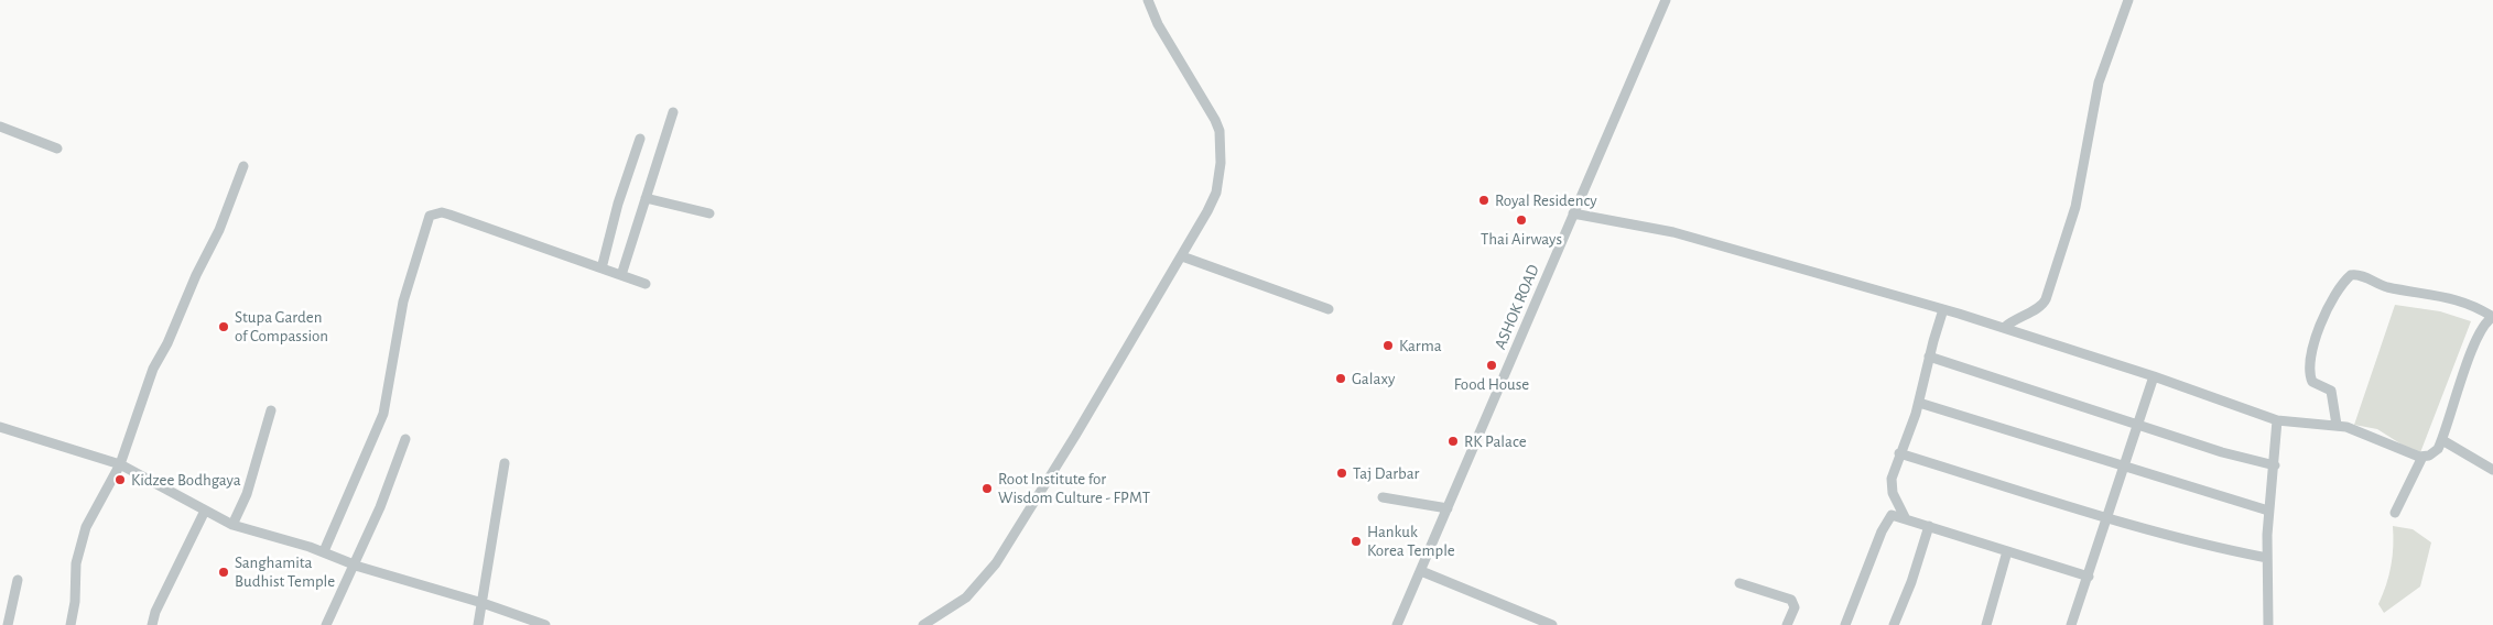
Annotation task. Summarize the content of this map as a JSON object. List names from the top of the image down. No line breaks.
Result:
{"streets":{"street":["ASHOK ROAD"]},"places":["Royal Residency","Thai Airways","Stupa Garden of Compassion","Karma","Food House","Galaxy","RK Palace","Taj Darbar","Kidzee Bodhgaya","Root Institute for Wisdom Culture - FPMT","Hankuk Korea Temple","Sanghamita Budhist Temple"]}
